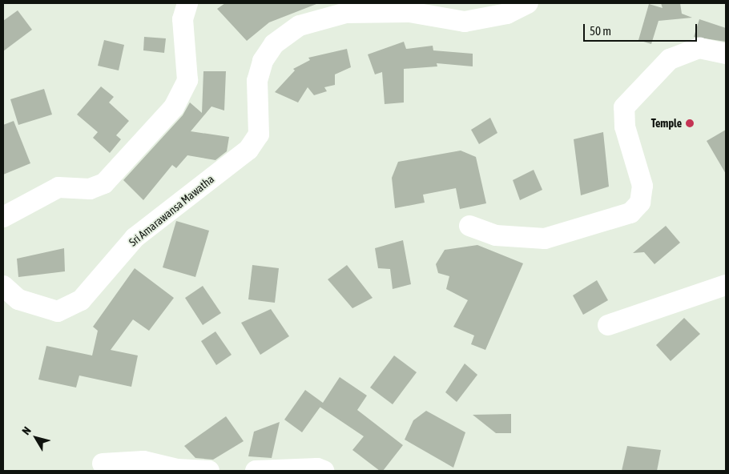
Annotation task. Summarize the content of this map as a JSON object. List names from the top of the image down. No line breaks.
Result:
{"streets":{"street":["Sri Amarawansa Mawatha"]},"places":["Temple"],"scale_bar":"50 m","north":"top left"}
